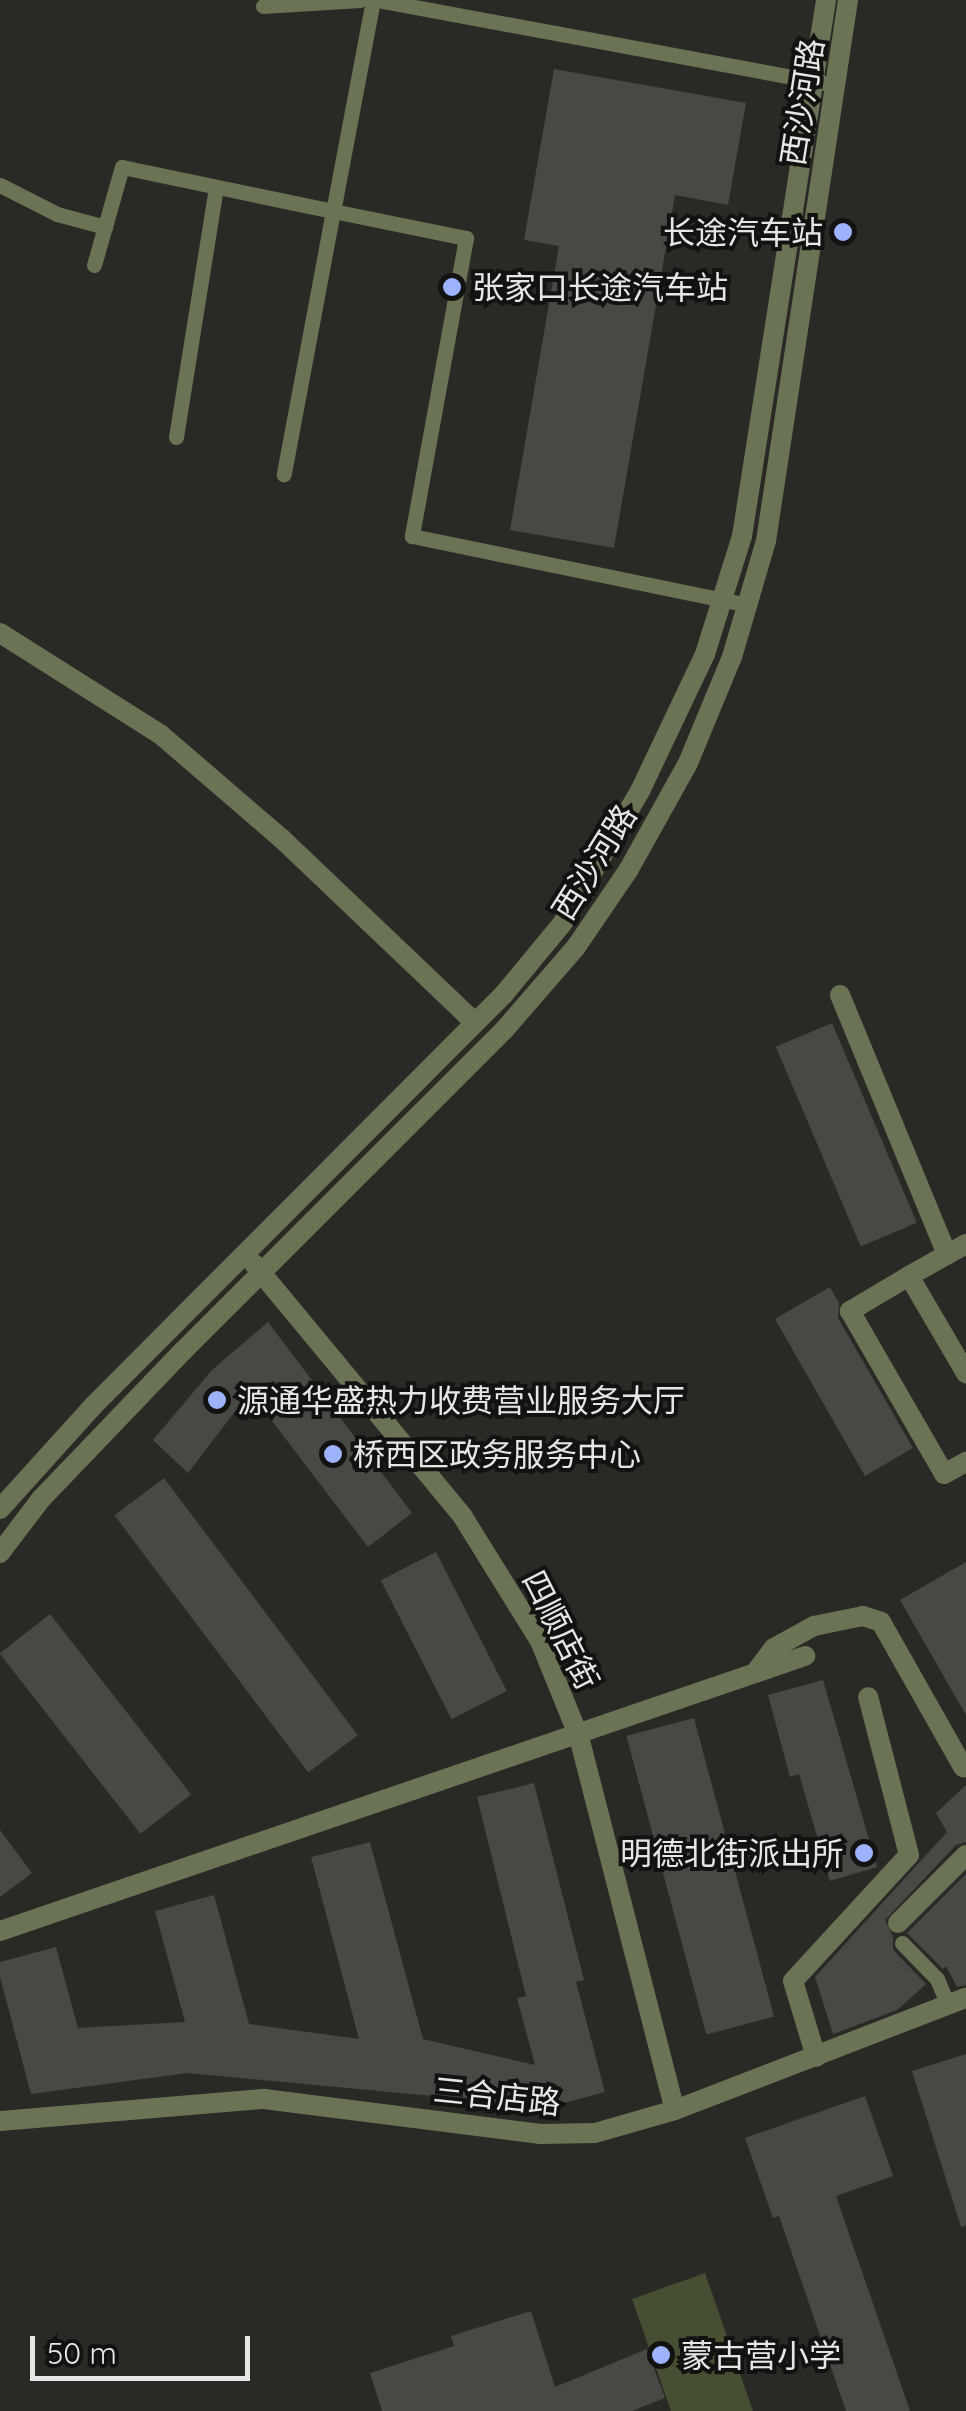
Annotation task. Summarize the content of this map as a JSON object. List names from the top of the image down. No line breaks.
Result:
{"streets":{"street":["西沙河路","四顺店街","三合店路"]},"crossings":[["西沙河路","四顺店街"],["四顺店街","三合店路"]],"places":["长途汽车站","张家口长途汽车站","源通华盛热力收费营业服务大厅","桥西区政务服务中心","明德北街派出所","蒙古营小学"],"scale_bar":"50 m"}
